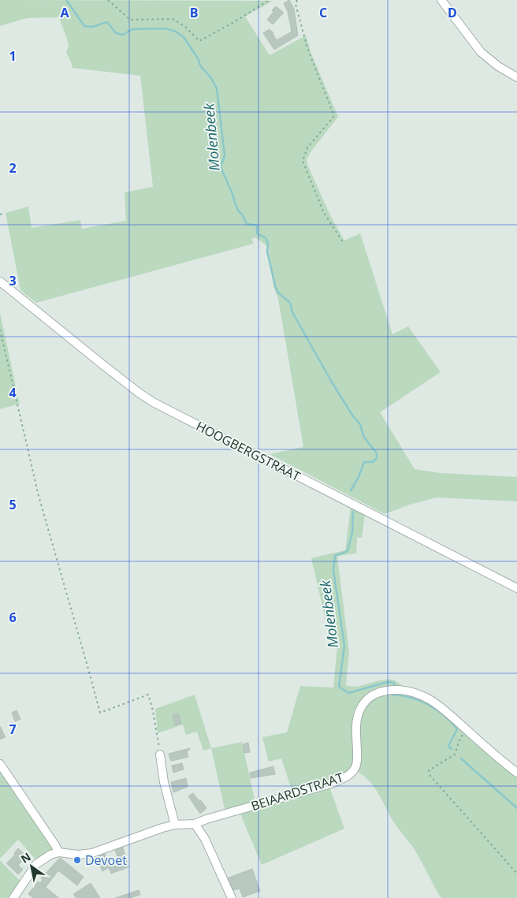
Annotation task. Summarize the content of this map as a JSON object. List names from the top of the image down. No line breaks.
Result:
{"streets":{"street":["HOOGBERGSTRAAT","BEIAARDSTRAAT"]},"water":["Molenbeek"],"places":["Devoet"],"north":"top left","grid":{"columns":["A","B","C","D"],"rows":["1","2","3","4","5","6","7"]}}
